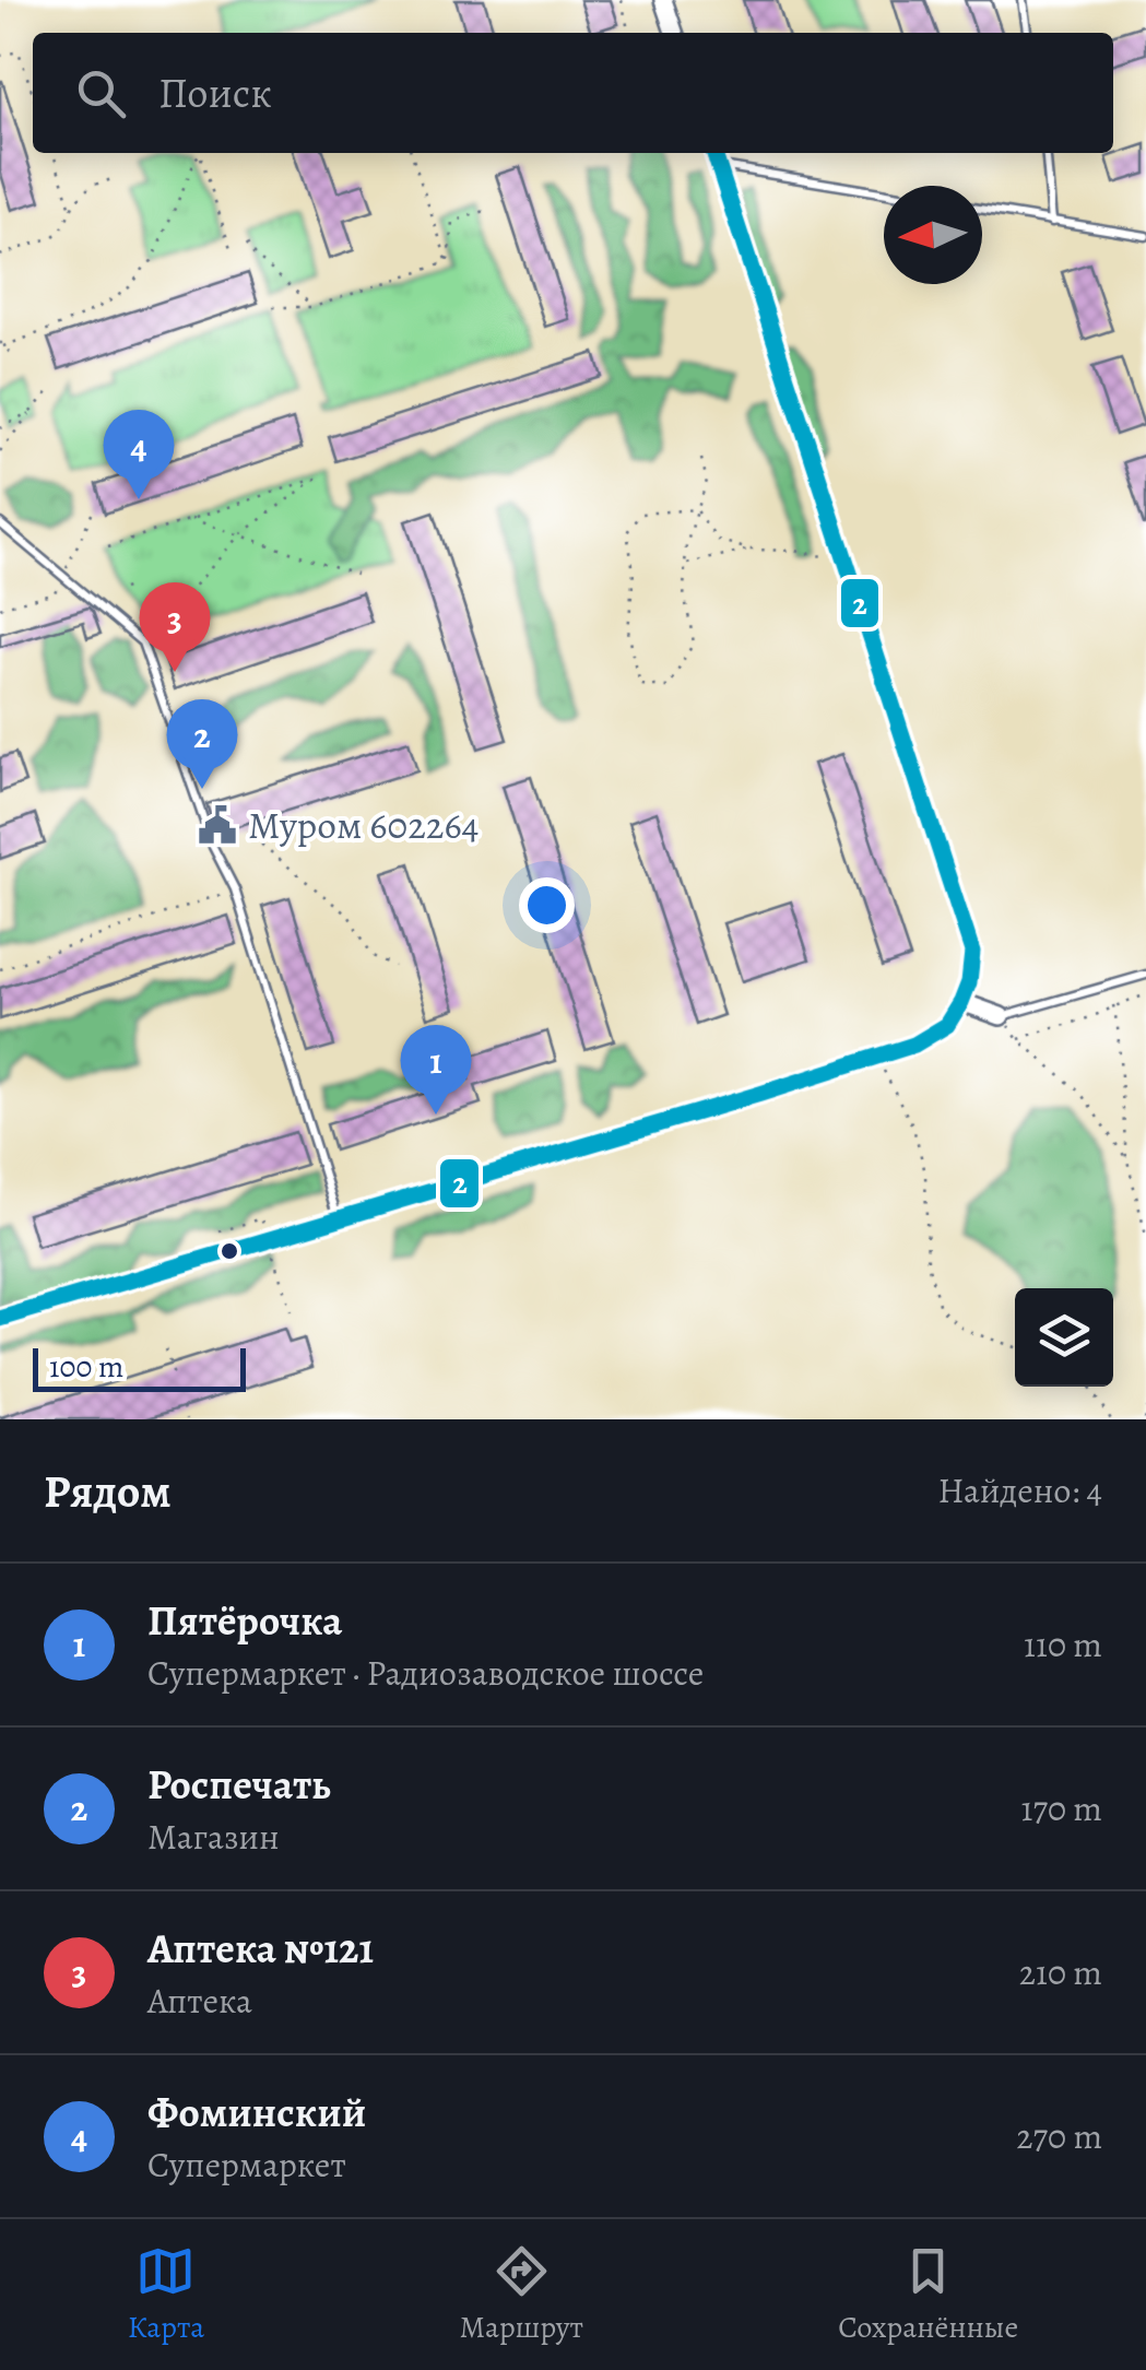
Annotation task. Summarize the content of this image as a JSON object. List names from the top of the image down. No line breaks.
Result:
{"places":{"public building":["Муром 602264"]},"lines":["transit line 2"],"scale_bar":"100 m","north":"left","page":{"search":"Поиск","pins":["4","3","2","1"],"scale":"100 m","heading":["Рядом","Найдено: 4"],"list":[{"mark":"1","name":"Пятёрочка","note":"Супермаркет · Радиозаводское шоссе","value":"110 m"},{"mark":"2","name":"Роспечать","note":"Магазин","value":"170 m"},{"mark":"3","name":"Аптека №121","note":"Аптека","value":"210 m"},{"mark":"4","name":"Фоминский","note":"Супермаркет","value":"270 m"}],"nav":["Карта","Маршрут","Сохранённые"]}}
